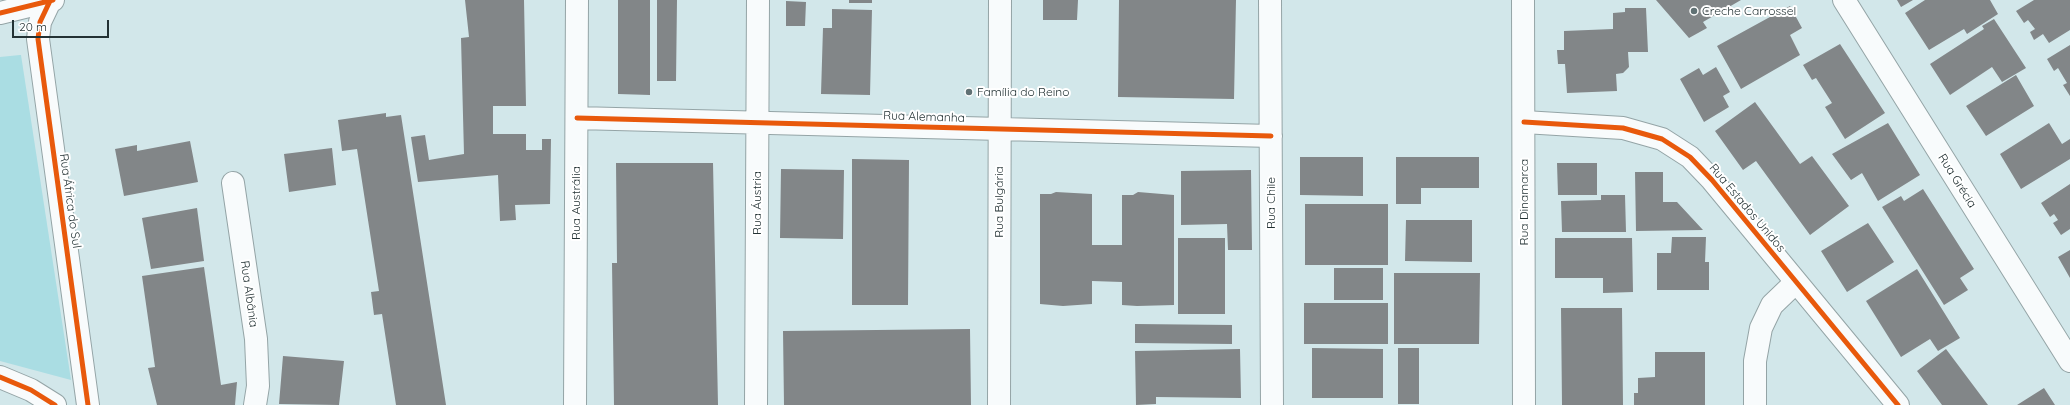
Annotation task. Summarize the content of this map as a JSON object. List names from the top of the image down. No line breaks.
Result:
{"streets":{"street":["Rua Alemanha","Rua Grécia","Rua África do Sul","Rua Bulgária","Rua Dinamarca","Rua Austrália","Rua Áustria","Rua Chile","Rua Estados Unidos","Rua Albânia"]},"crossings":[["Rua Alemanha","Rua Bulgária"],["Rua Alemanha","Rua Austrália"],["Rua Alemanha","Rua Áustria"],["Rua Alemanha","Rua Chile"],["Rua Dinamarca","Rua Estados Unidos"]],"places":["Creche Carrossel","Família do Reino"],"scale_bar":"20 m"}
